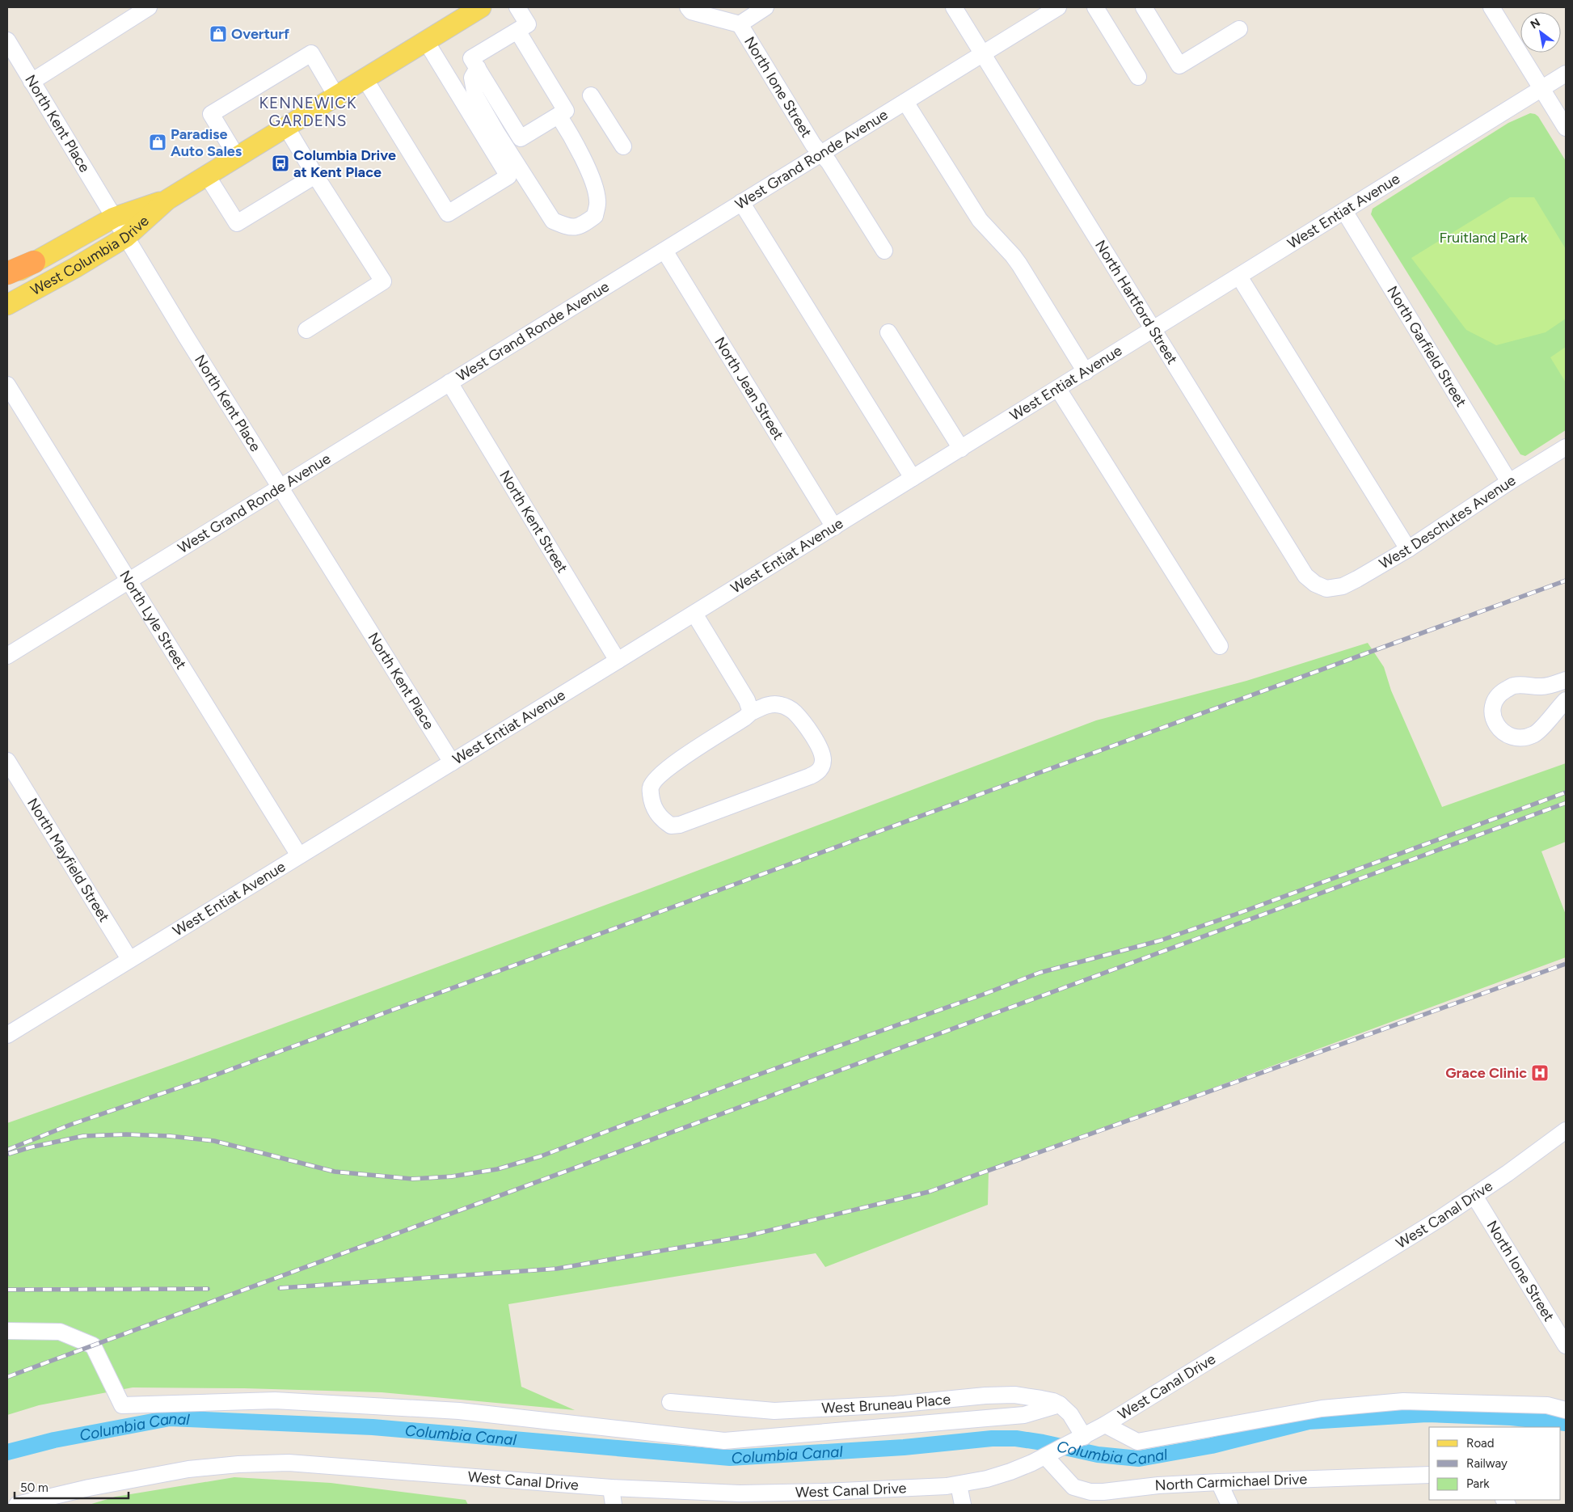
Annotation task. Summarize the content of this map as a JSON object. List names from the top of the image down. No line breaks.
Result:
{"streets":{"main road":["West Columbia Drive"],"street":["North Ione Street","North Kent Place","West Grand Ronde Avenue","West Entiat Avenue","North Hartford Street","North Garfield Street","North Jean Street","North Kent Street","West Deschutes Avenue","North Lyle Street","North Mayfield Street","West Canal Drive","West Bruneau Place","North Carmichael Drive"]},"crossings":[["North Ione Street","West Grand Ronde Avenue"],["North Ione Street","West Canal Drive"],["North Kent Place","West Grand Ronde Avenue"],["North Kent Place","West Entiat Avenue"],["North Kent Place","West Columbia Drive"],["West Grand Ronde Avenue","North Hartford Street"],["West Grand Ronde Avenue","North Jean Street"],["West Grand Ronde Avenue","North Kent Street"],["West Grand Ronde Avenue","North Lyle Street"],["West Entiat Avenue","North Hartford Street"],["West Entiat Avenue","North Garfield Street"],["West Entiat Avenue","North Jean Street"],["West Entiat Avenue","North Kent Street"],["West Entiat Avenue","North Lyle Street"],["West Entiat Avenue","North Mayfield Street"],["North Hartford Street","West Deschutes Avenue"],["North Garfield Street","West Deschutes Avenue"],["West Canal Drive","North Carmichael Drive"]],"districts":["KENNEWICK GARDENS"],"water":["Columbia Canal"],"parks":["Fruitland Park"],"places":{"shop":["Overturf","Paradise Auto Sales"],"bus stop":["Columbia Drive at Kent Place"],"hospital":["Grace Clinic"]},"legend":["Road","Railway","Park"],"scale_bar":"50 m","north":"top left"}
